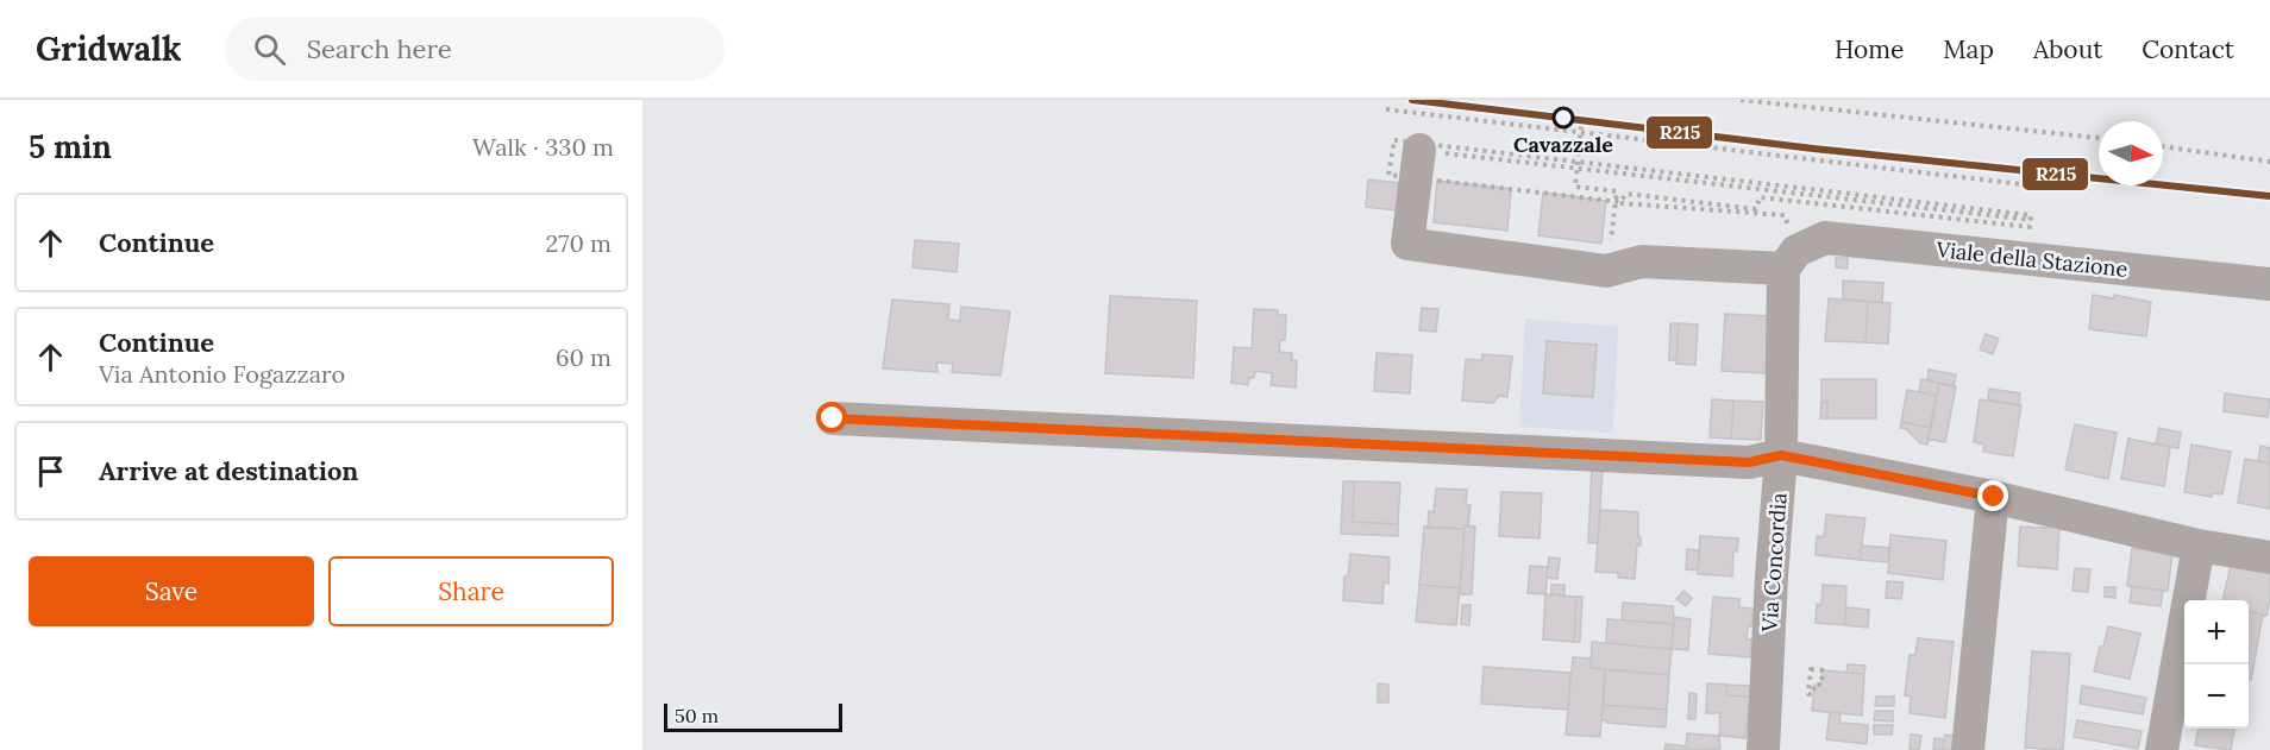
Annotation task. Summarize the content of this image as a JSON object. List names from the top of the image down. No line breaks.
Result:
{"streets":{"street":["Viale della Stazione","Via Concordia"]},"crossings":[["Viale della Stazione","Via Concordia"]],"places":["Cavazzale"],"lines":["transit line R215"],"scale_bar":"50 m","north":"right","page":{"header":"Gridwalk","search":"Search here","nav":["Home","Map","About","Contact"],"heading":["5 min","Walk · 330 m"],"list":[["Continue","270 m"],["Continue","Via Antonio Fogazzaro","60 m"],"Arrive at destination"],"buttons":["Save","Share"],"map_buttons":["+","−"],"scale":"50 m"}}
